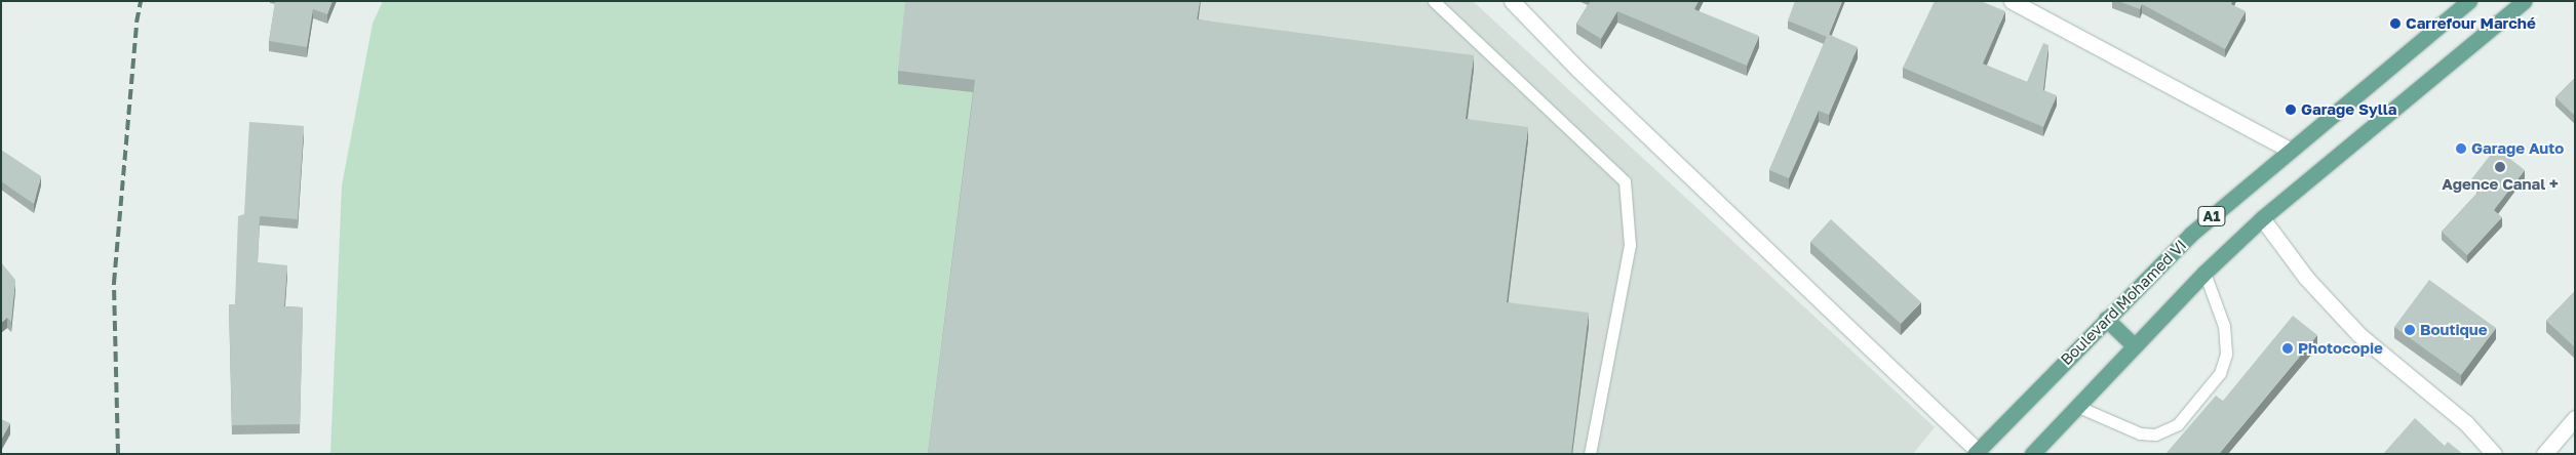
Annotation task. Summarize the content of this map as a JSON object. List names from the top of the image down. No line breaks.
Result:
{"streets":{"main road":["A1","Boulevard Mohamed VI"]},"places":["Carrefour Marché","Garage Sylla","Garage Auto","Agence Canal +","Boutique","Photocopie"]}
